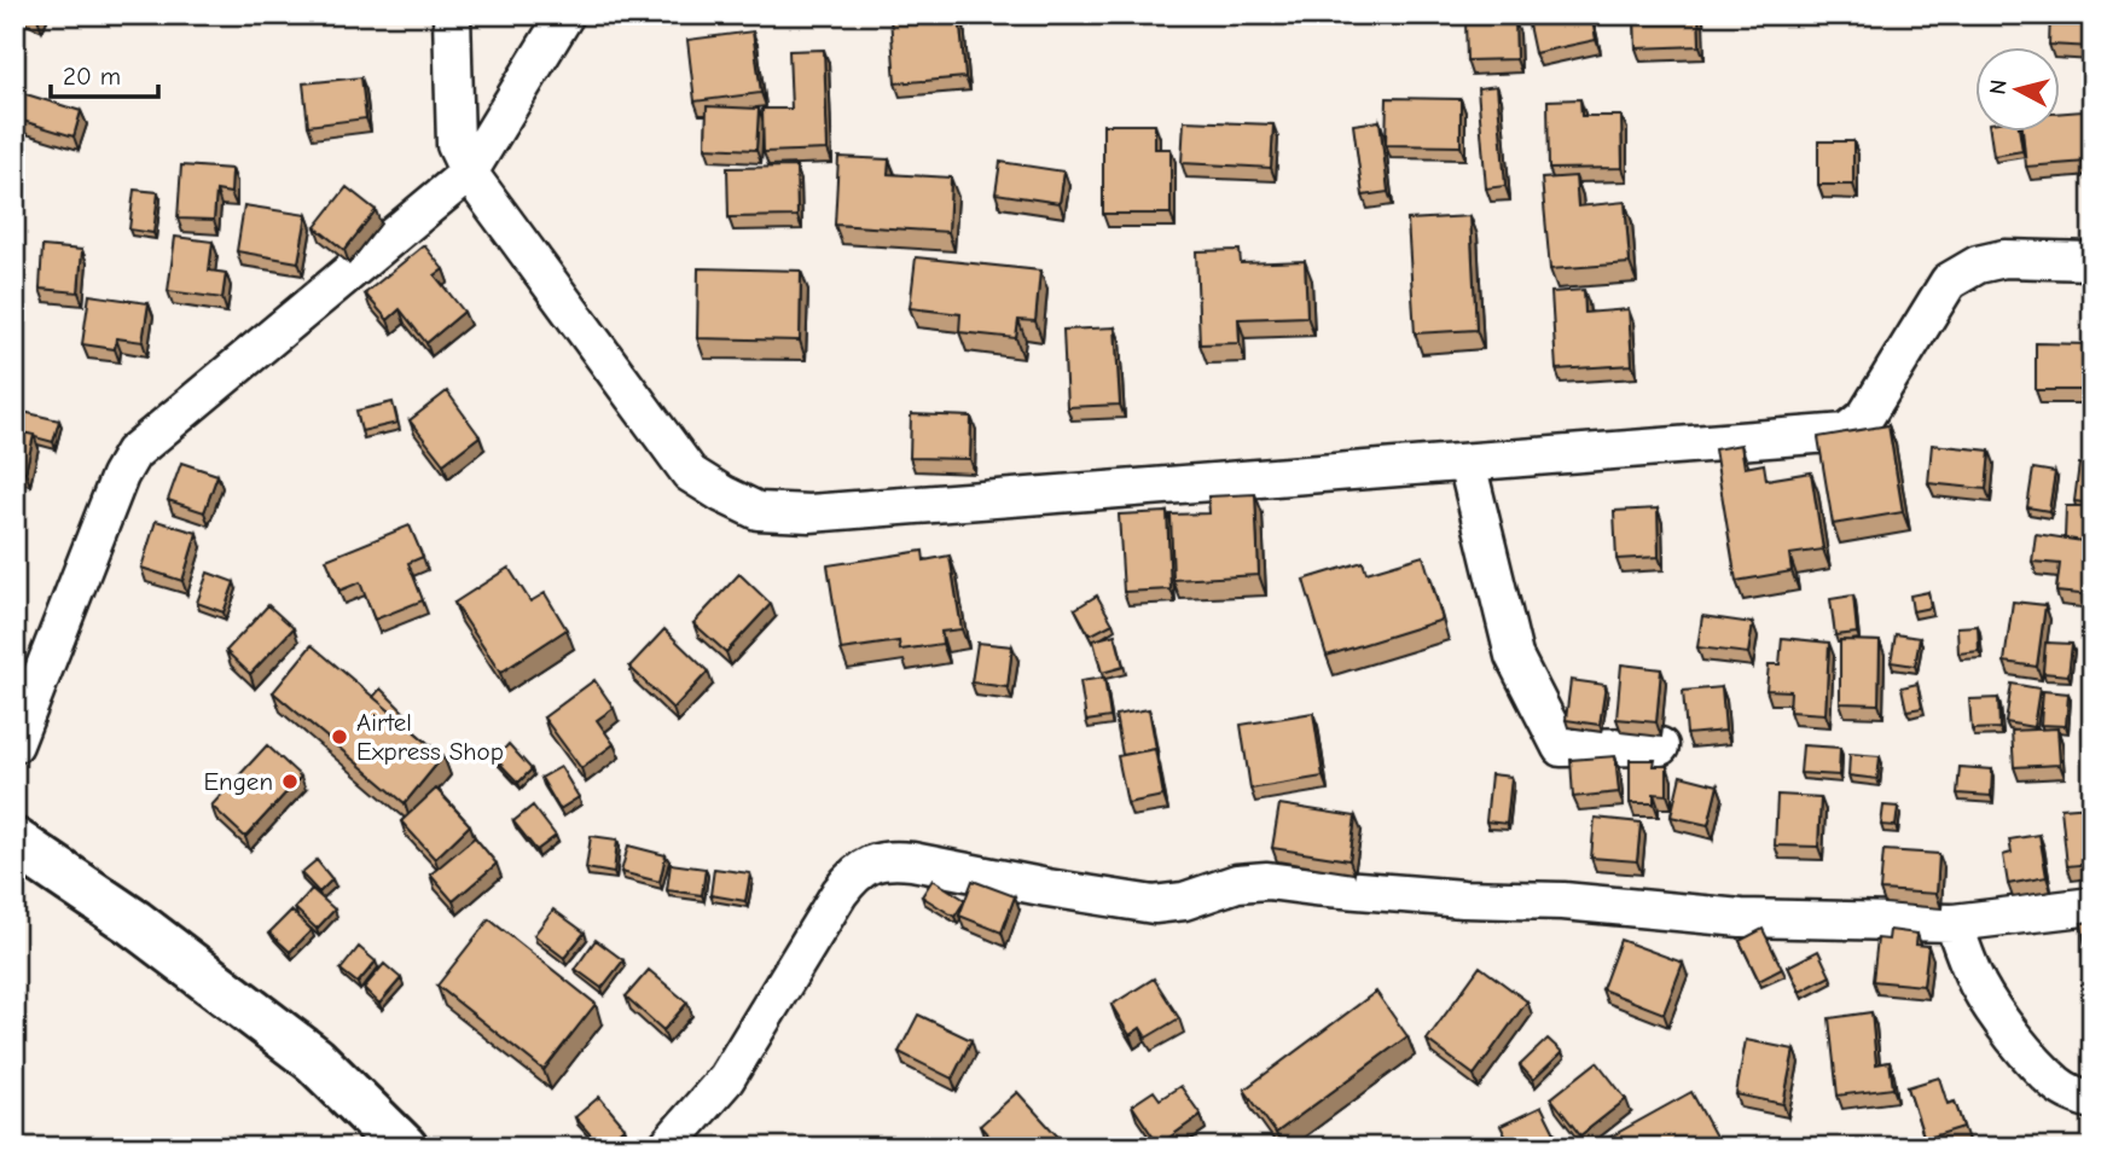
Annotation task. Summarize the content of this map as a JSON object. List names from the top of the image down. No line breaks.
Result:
{"places":["Airtel Express Shop","Engen"],"scale_bar":"20 m","north":"left"}
